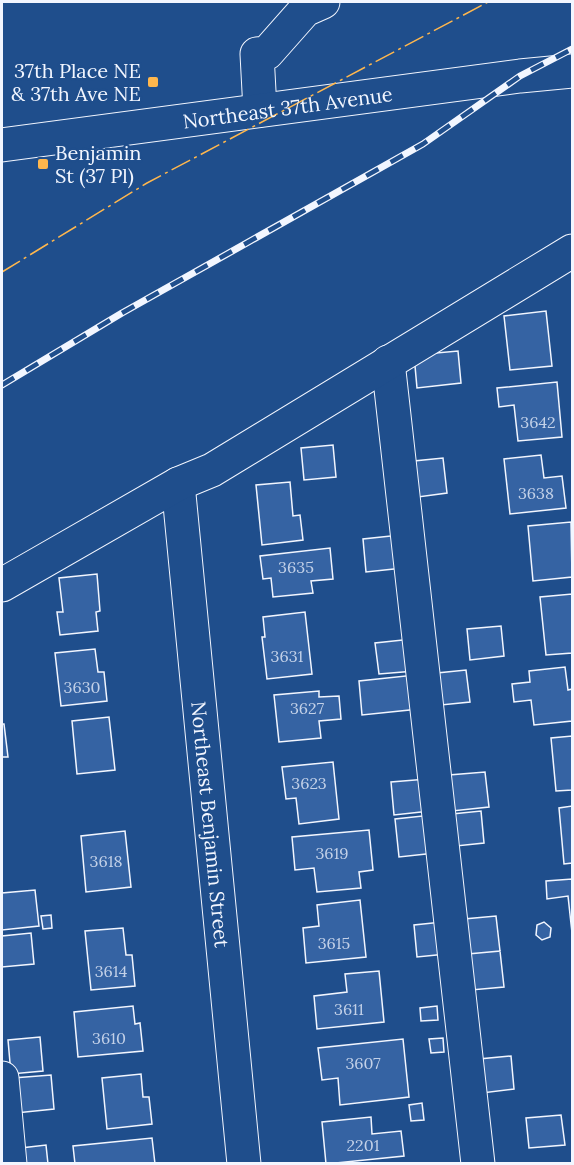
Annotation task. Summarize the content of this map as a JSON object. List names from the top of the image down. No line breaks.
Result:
{"streets":{"street":["Northeast 37th Avenue","Northeast Benjamin Street"]},"places":{"transit":["37th Place NE & 37th Ave NE","Benjamin St (37 Pl)"]},"house_numbers":["3642","3638","3635","3631","3630","3627","3623","3619","3618","3615","3614","3611","3610","3607","2201"]}
